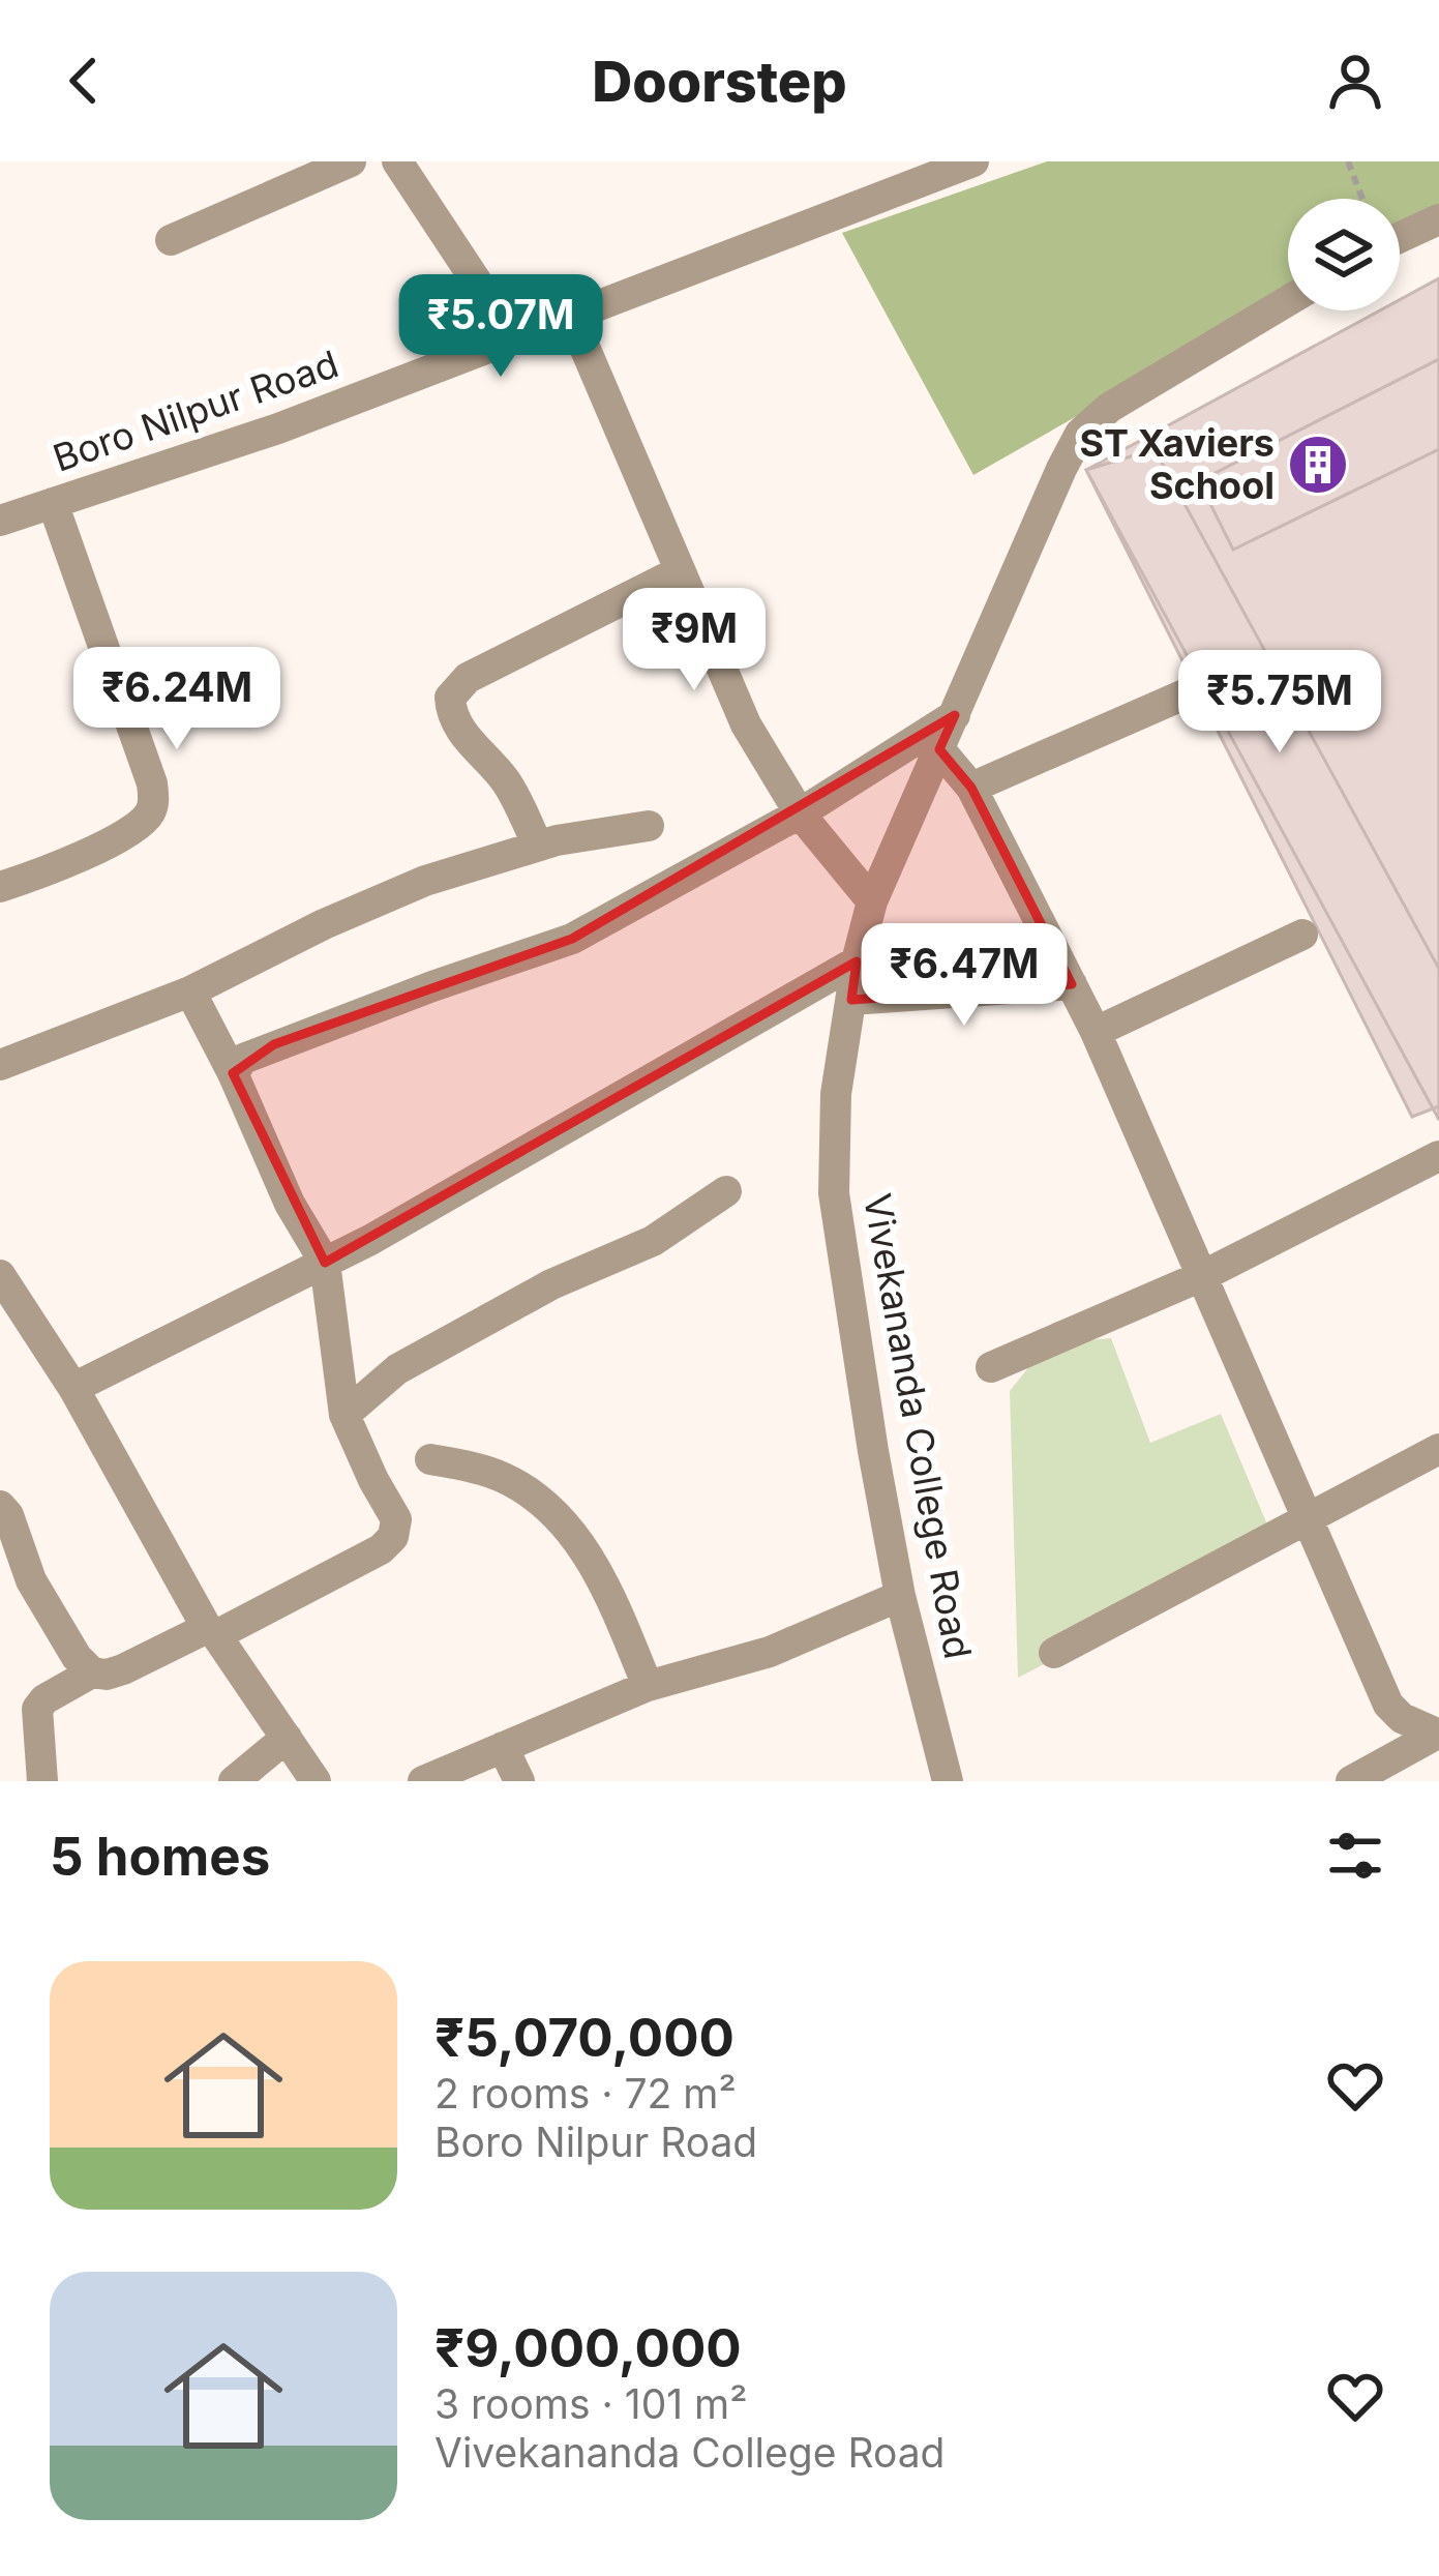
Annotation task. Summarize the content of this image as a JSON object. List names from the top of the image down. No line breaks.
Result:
{"streets":{"street":["Boro Nilpur Road","Vivekananda College Road"]},"places":{"building":["ST Xaviers School"]},"page":{"header":"Doorstep","price":["₹5.07M","₹9M","₹6.24M","₹5.75M","₹6.47M"],"heading":"5 homes","list":[{"name":"₹5,070,000","note":"2 rooms · 72 m² · Boro Nilpur Road"},{"name":"₹9,000,000","note":"3 rooms · 101 m² · Vivekananda College Road"}]}}
